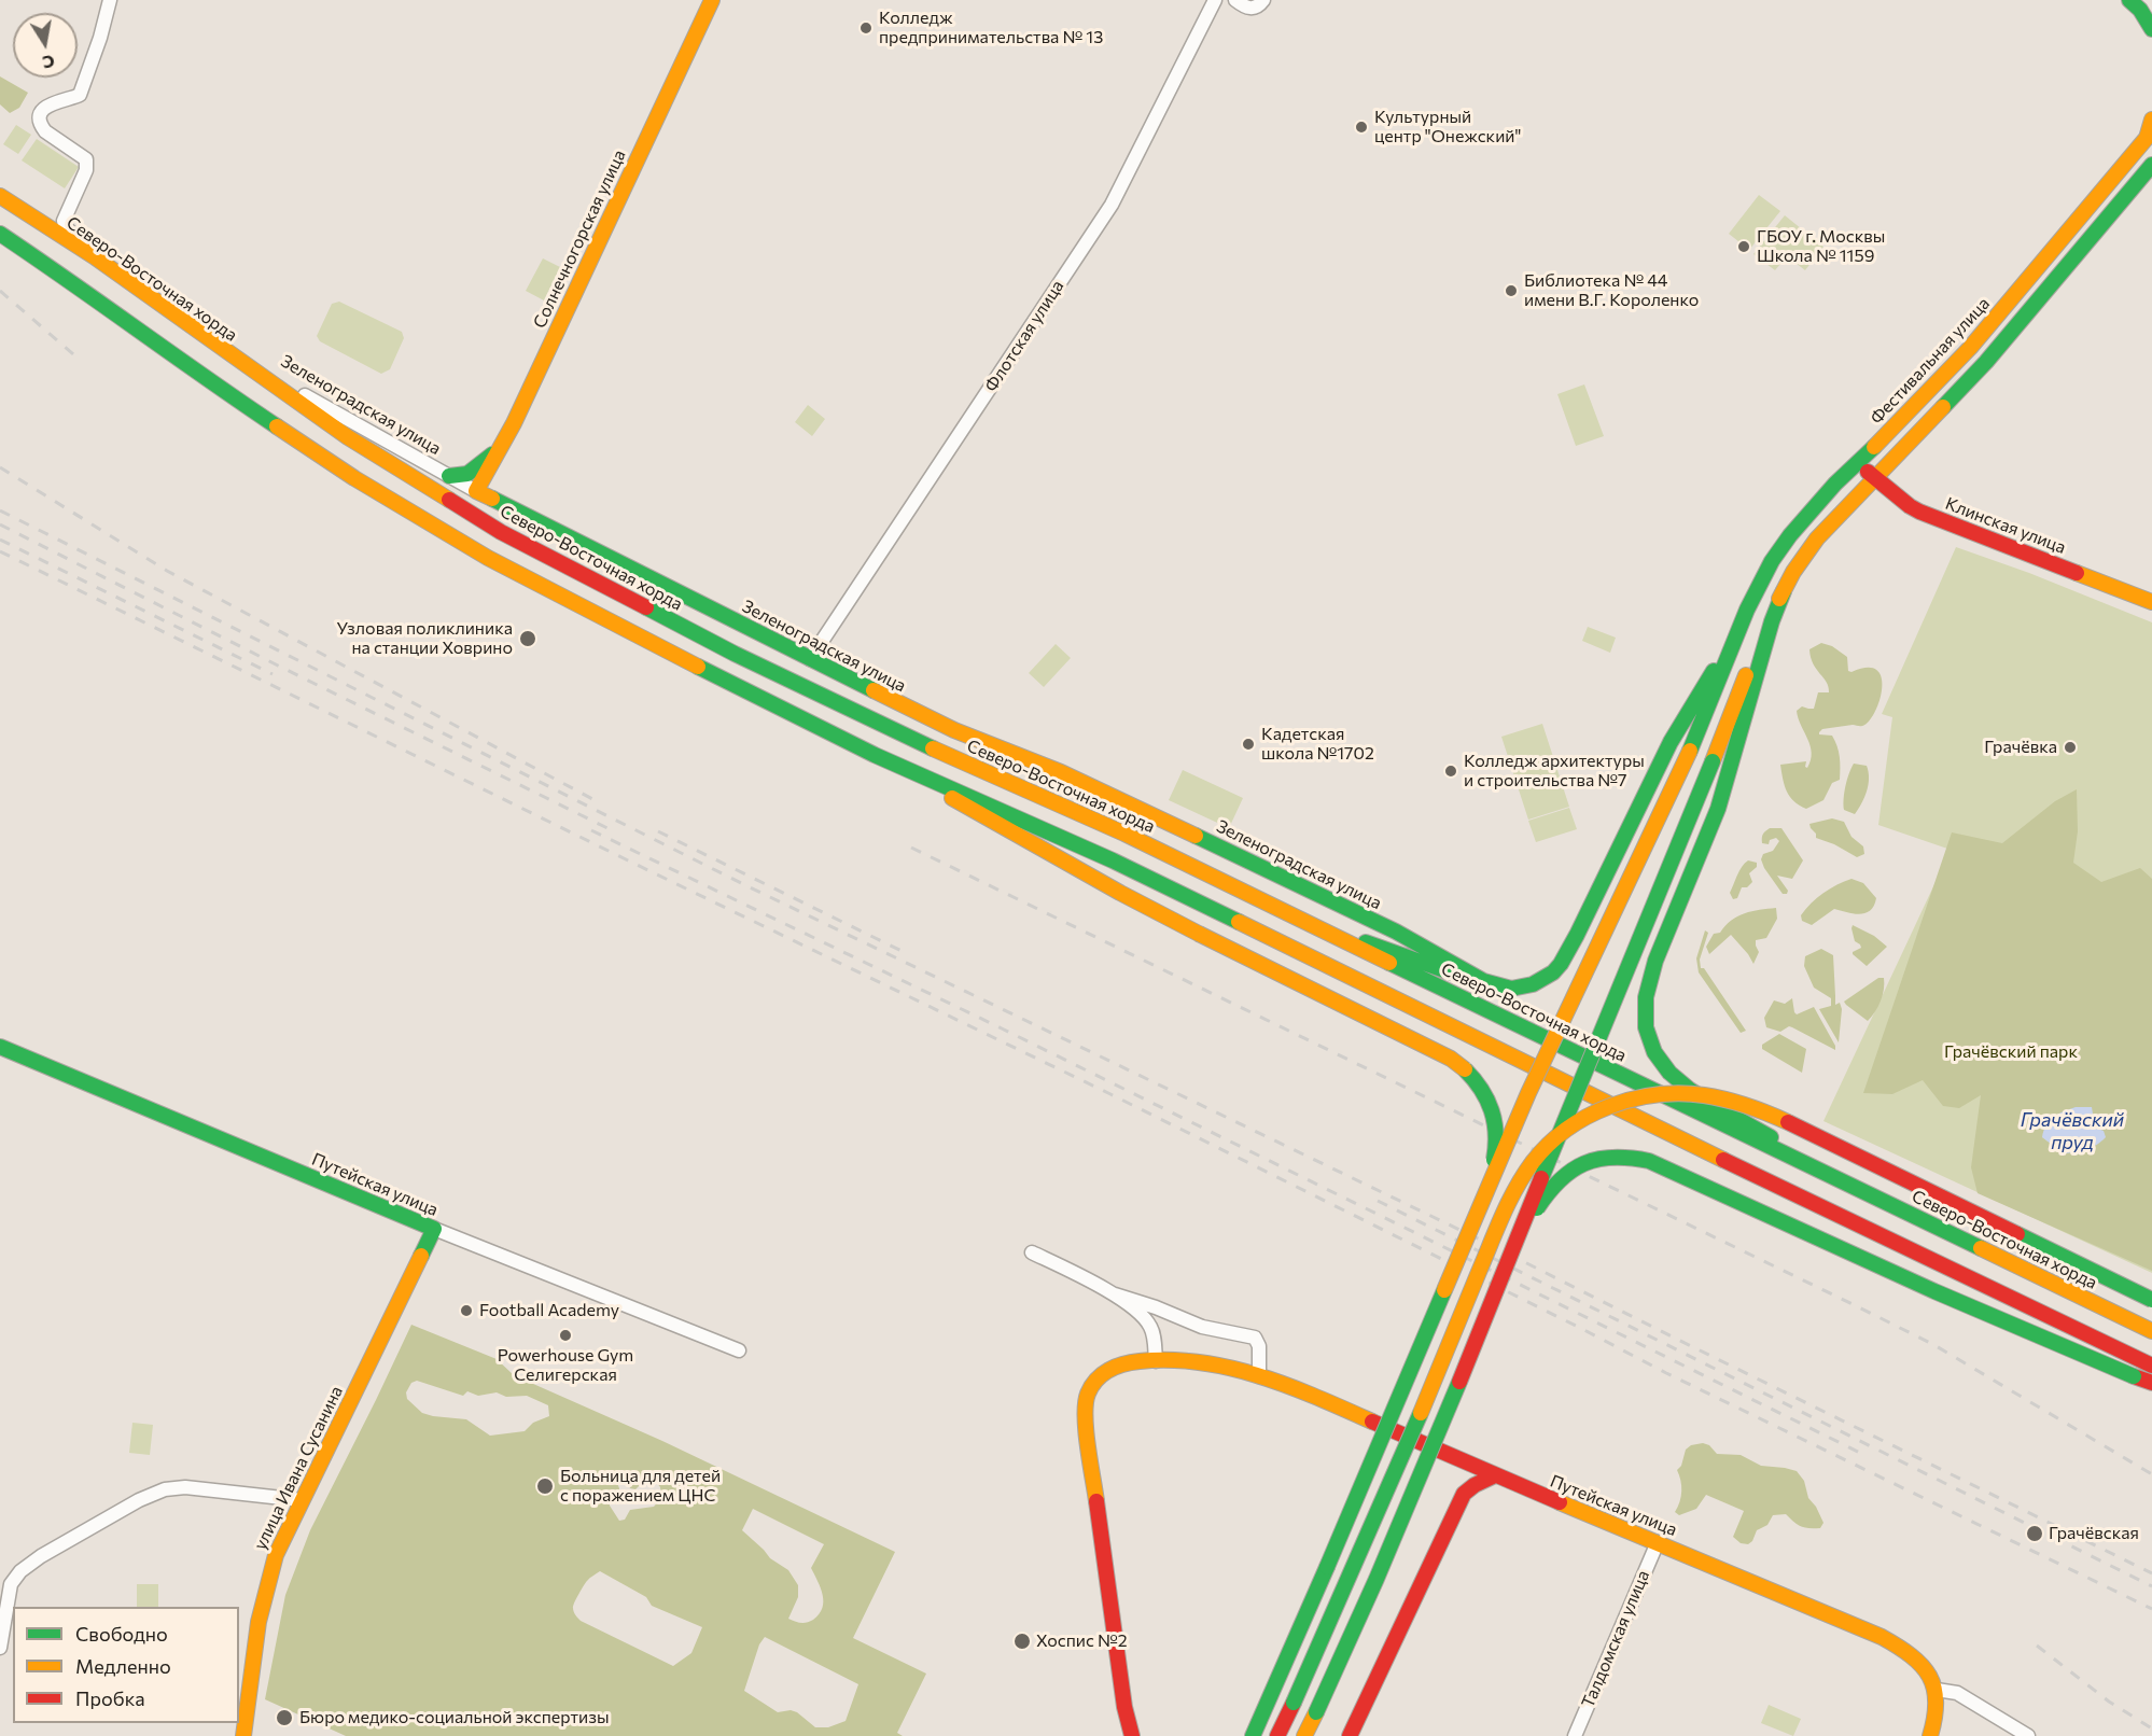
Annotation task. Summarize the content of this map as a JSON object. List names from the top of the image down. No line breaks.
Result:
{"streets":{"main road":["Солнечногорская улица","Северо-Восточная хорда","Фестивальная улица","Зеленоградская улица","Клинская улица","Путейская улица","улица Ивана Сусанина"],"street":["Флотская улица","Талдомская улица"]},"crossings":[["Солнечногорская улица","Зеленоградская улица"],["Флотская улица","Зеленоградская улица"],["Фестивальная улица","Клинская улица"],["Путейская улица","улица Ивана Сусанина"],["Путейская улица","Талдомская улица"]],"water":["Грачёвский пруд"],"parks":["Грачёвский парк"],"places":["Колледж предпринимательства № 13","Культурный центр \"Онежский\"","ГБОУ г. Москвы Школа № 1159","Библиотека № 44 имени В.Г. Короленко","Узловая поликлиника на станции Ховрино","Кадетская школа №1702","Грачёвка","Колледж архитектуры и строительства №7","Football Academy","Powerhouse Gym Селигерская","Больница для детей с поражением ЦНС","Грачёвская","Хоспис №2","Бюро медико-социальной экспертизы"],"legend":["Свободно","Медленно","Пробка"],"north":"bottom"}
